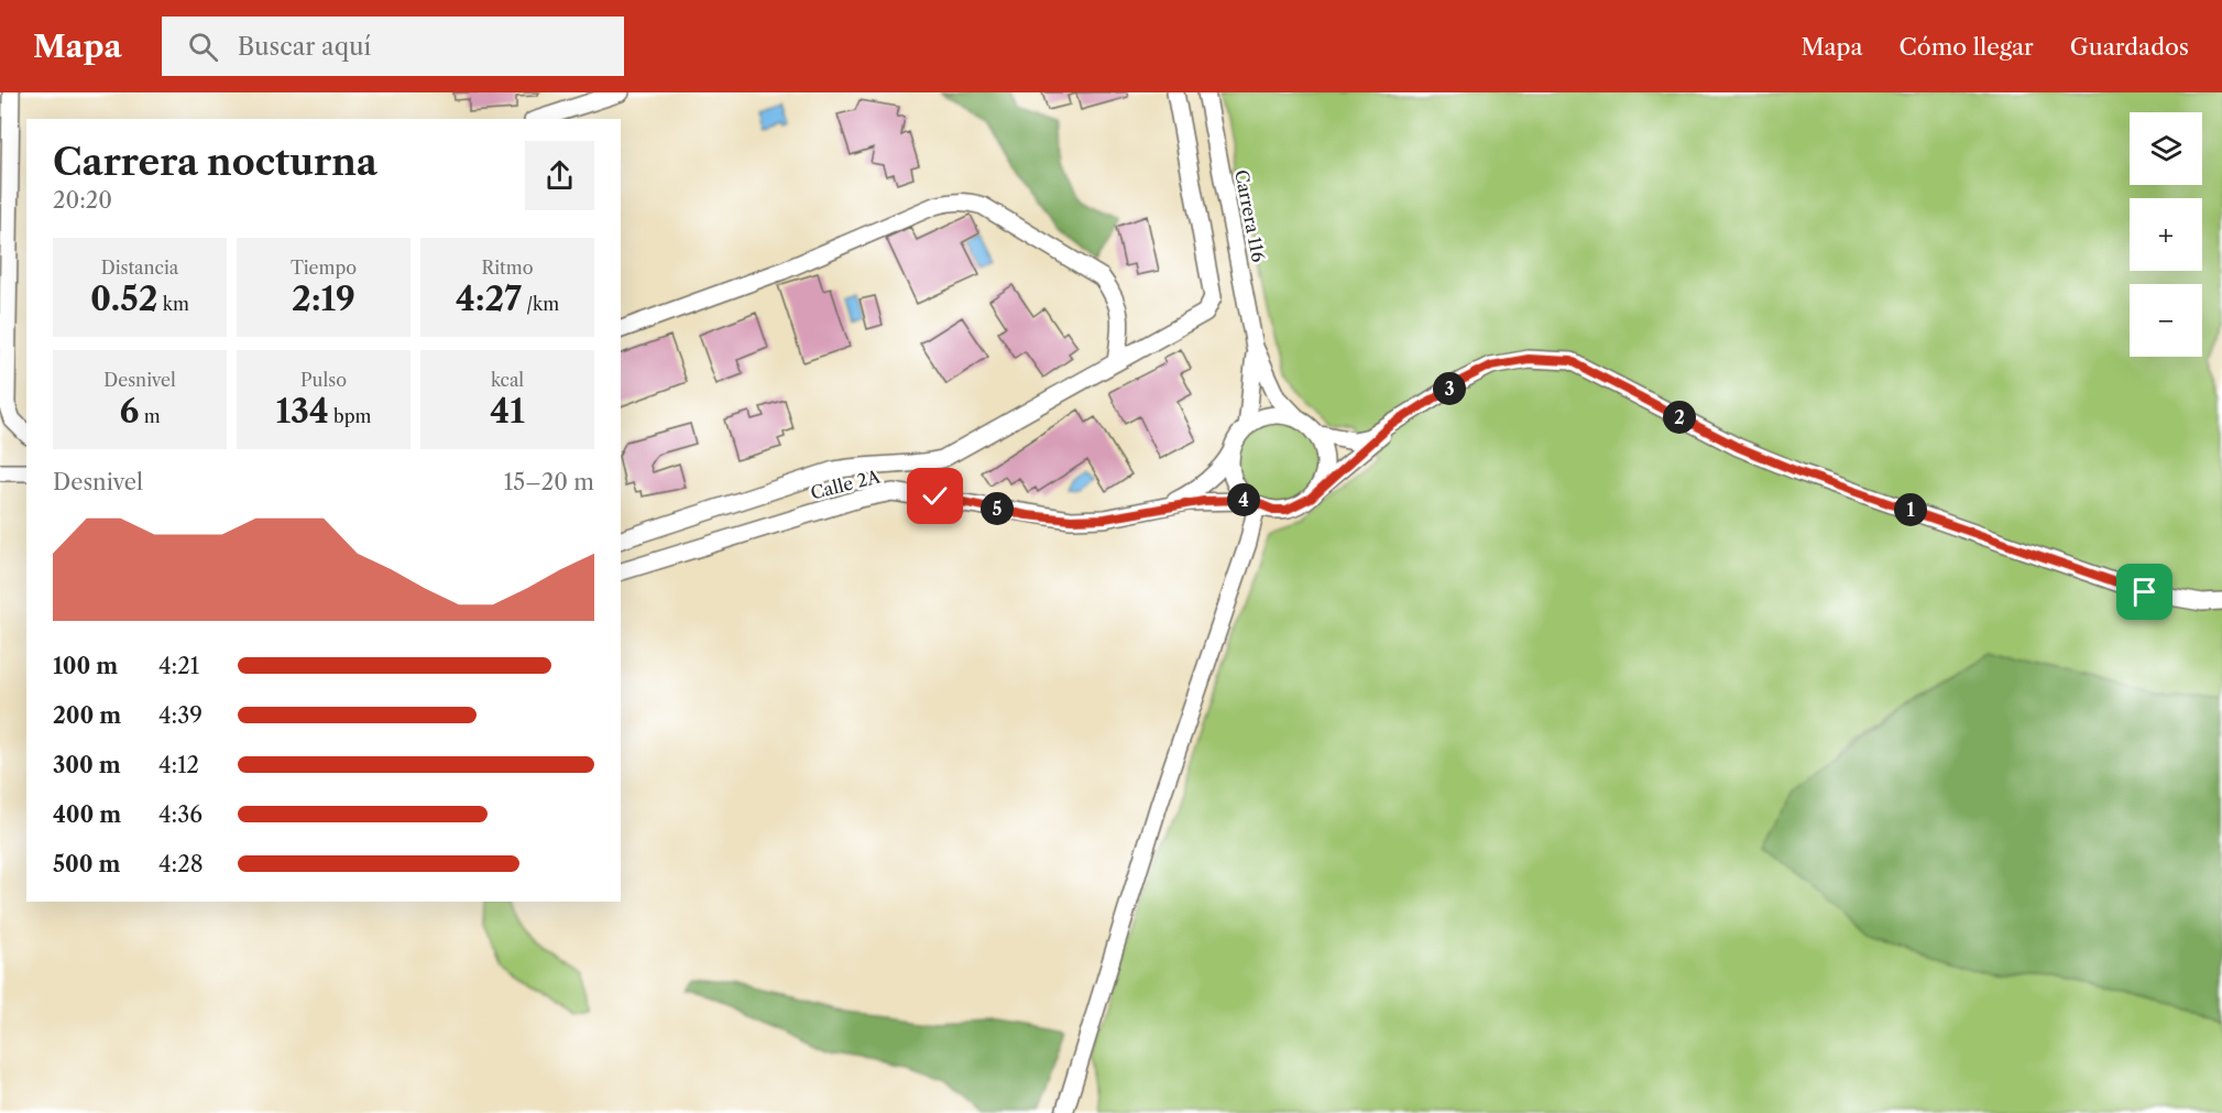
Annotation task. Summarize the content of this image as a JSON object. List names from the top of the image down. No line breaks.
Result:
{"streets":{"street":["Carrera 116","Calle 2A"]},"crossings":[["Carrera 116","Calle 2A"]],"page":{"header":"Mapa","search":"Buscar aquí","nav":["Mapa","Cómo llegar","Guardados"],"map_buttons":["+","−"],"heading":["Carrera nocturna","20:20"],"stats":[["Distancia","0.52 km"],["Tiempo","2:19"],["Ritmo","4:27 /km"],["Desnivel","6 m"],["Pulso","134 bpm"],["kcal","41"]],"pins":["3","2","4","5","1"],"chart":["Desnivel","15–20 m"],"list":[{"name":"100 m","note":"4:21"},{"name":"200 m","note":"4:39"},{"name":"300 m","note":"4:12"},{"name":"400 m","note":"4:36"},{"name":"500 m","note":"4:28"}]}}
